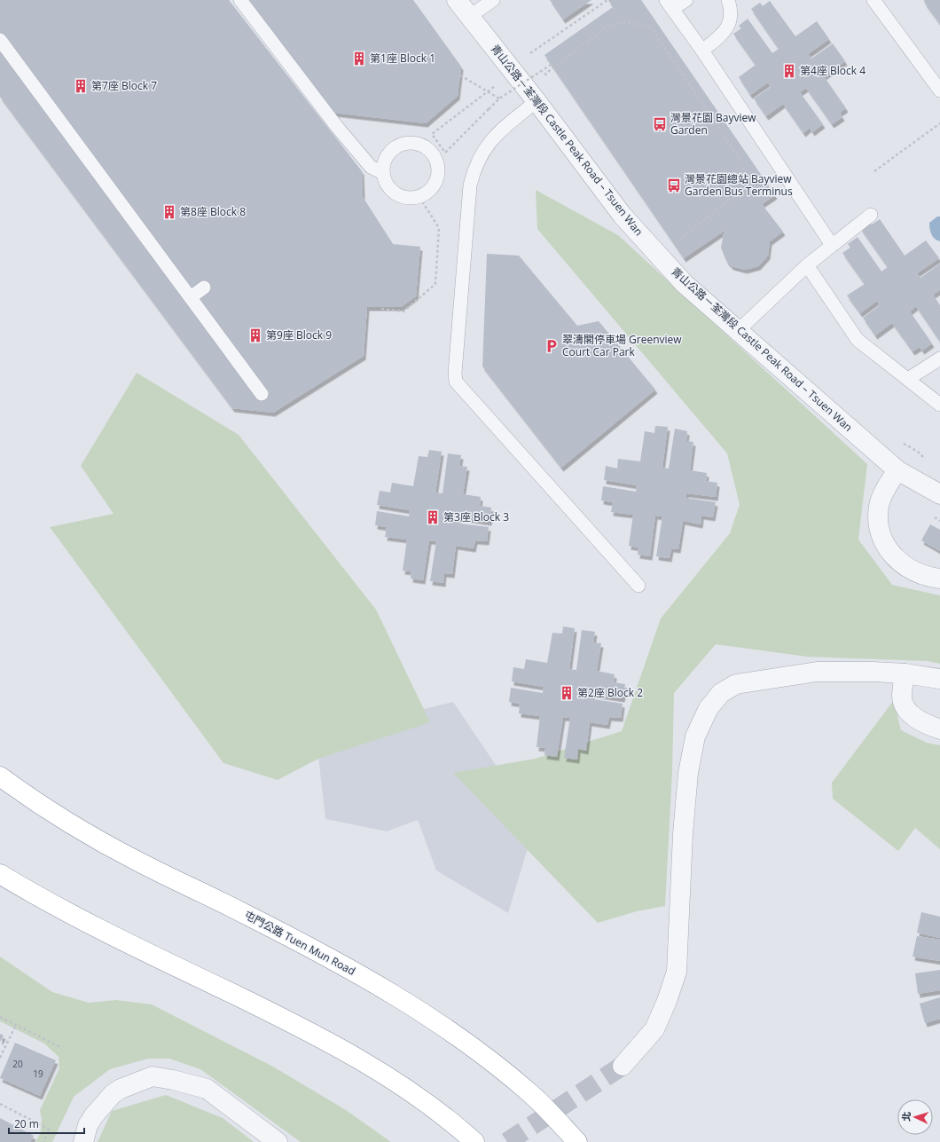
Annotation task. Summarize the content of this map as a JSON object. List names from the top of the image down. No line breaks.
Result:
{"streets":{"highway":["屯門公路 Tuen Mun Road"],"street":["青山公路－荃灣段 Castle Peak Road – Tsuen Wan"]},"places":{"building":["第1座 Block 1","第4座 Block 4","第7座 Block 7","第8座 Block 8","第9座 Block 9","第3座 Block 3","第2座 Block 2"],"bus stop":["灣景花園 Bayview Garden","灣景花園總站 Bayview Garden Bus Terminus"],"parking":["翠濤閣停車場 Greenview Court Car Park"]},"house_numbers":["20","19"],"scale_bar":"20 m","north":"left"}
